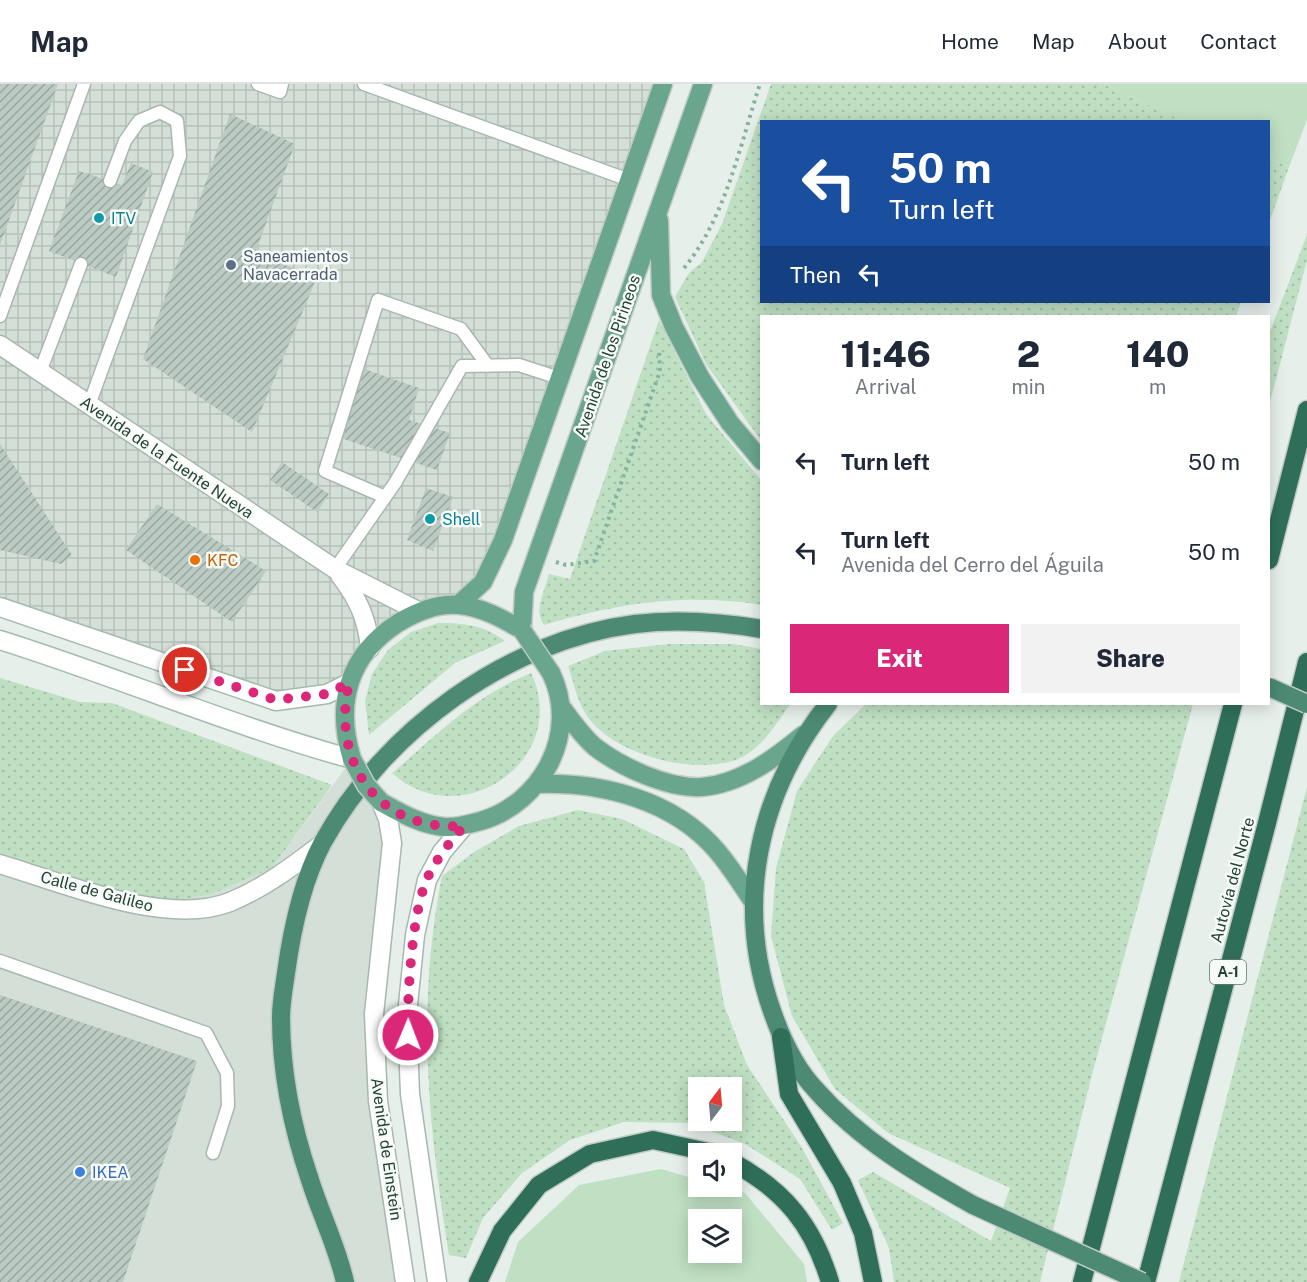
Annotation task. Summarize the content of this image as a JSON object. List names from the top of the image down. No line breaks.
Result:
{"streets":{"highway":["Autovía del Norte","A-1"],"main road":["Avenida de los Pirineos"],"street":["Avenida de la Fuente Nueva","Calle de Galileo","Avenida de Einstein"]},"places":["ITV","Saneamientos Navacerrada","Shell","KFC","IKEA"],"north":"top","page":{"header":"Map","nav":["Home","Map","About","Contact"],"turn":["50 m","Turn left"],"then":"Then","eta":["11:46","Arrival","2","min","140","m"],"list":[{"name":"Turn left","value":"50 m"},{"name":"Turn left","note":"Avenida del Cerro del Águila","value":"50 m"}],"buttons":["Exit","Share"]}}
